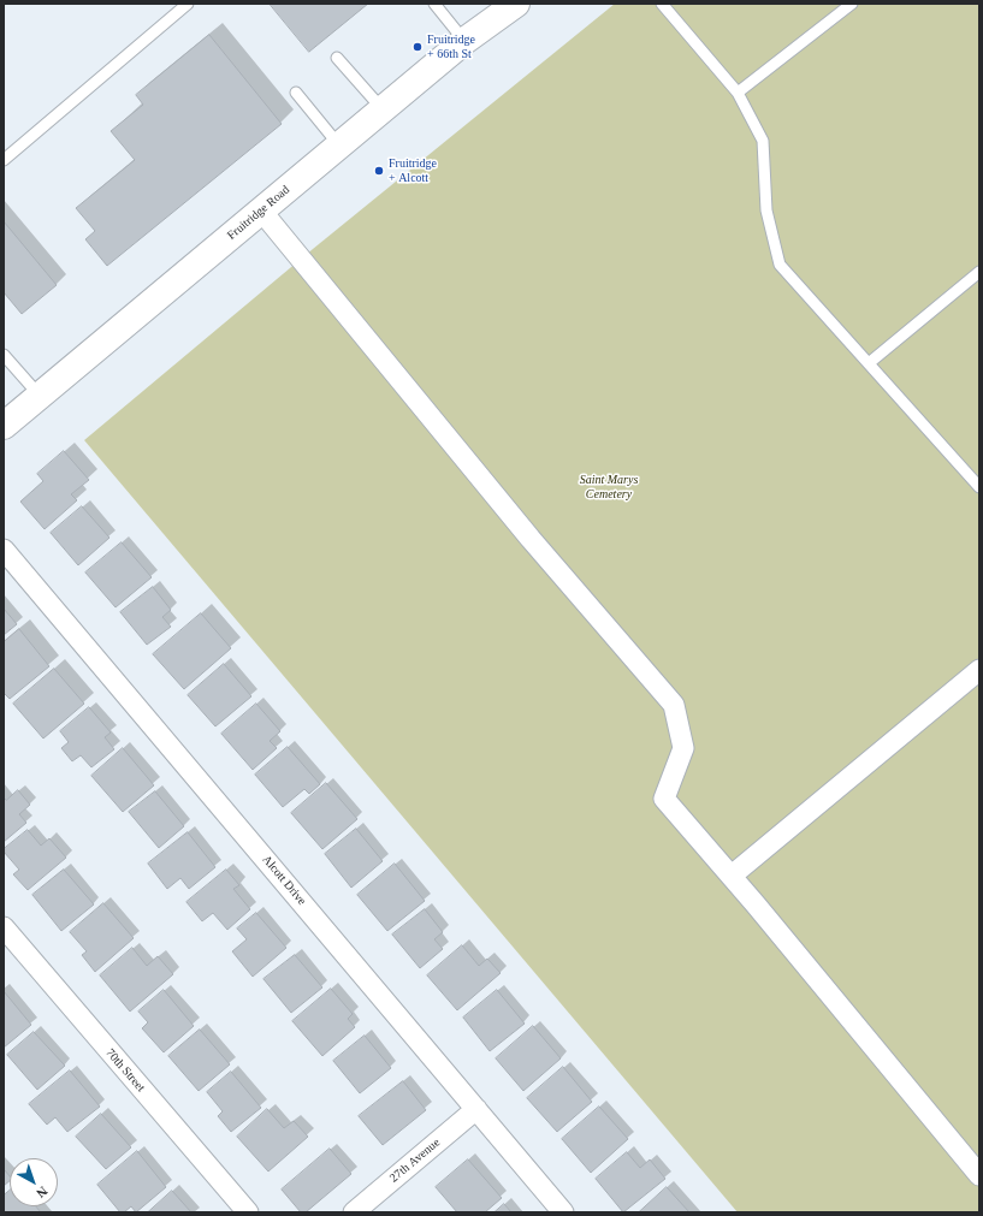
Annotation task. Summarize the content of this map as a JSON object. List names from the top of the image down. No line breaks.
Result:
{"streets":{"main road":["Fruitridge Road"],"street":["Alcott Drive","70th Street","27th Avenue"]},"crossings":[["Alcott Drive","27th Avenue"]],"parks":["Saint Marys Cemetery"],"places":["Fruitridge + 66th St","Fruitridge + Alcott"],"north":"bottom right"}
